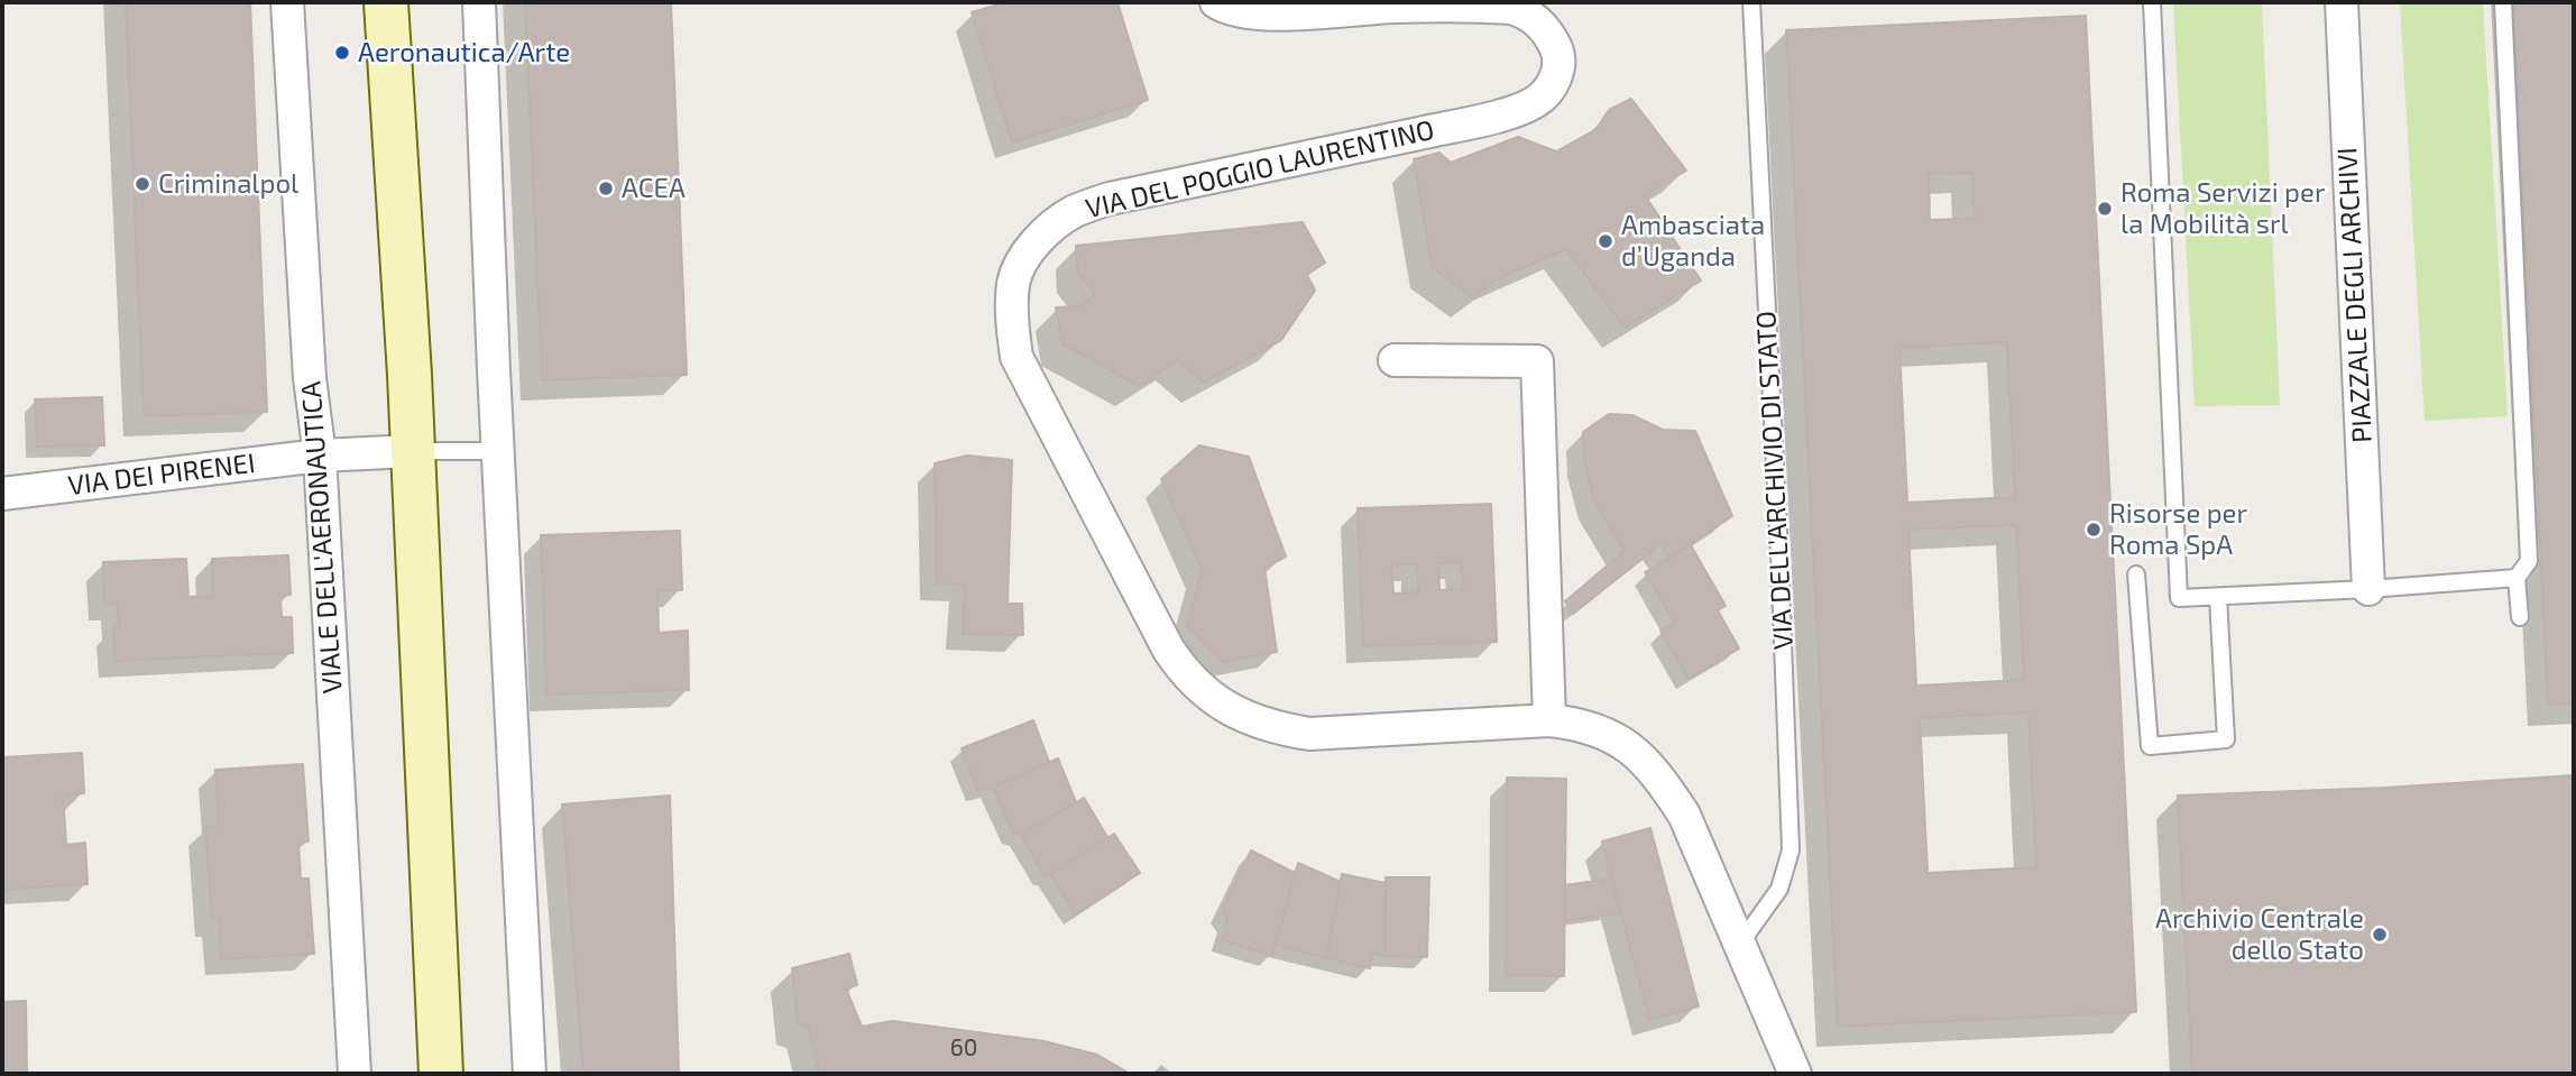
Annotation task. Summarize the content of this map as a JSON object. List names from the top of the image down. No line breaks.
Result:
{"streets":{"street":["VIA DEL POGGIO LAURENTINO","PIAZZALE DEGLI ARCHIVI","VIA DEI PIRENEI","VIALE DELL'AERONAUTICA"],"lane":["VIA DELL'ARCHIVIO DI STATO"]},"crossings":[["VIA DEL POGGIO LAURENTINO","VIA DELL'ARCHIVIO DI STATO"],["VIA DEI PIRENEI","VIALE DELL'AERONAUTICA"]],"places":["Aeronautica/Arte","Criminalpol","ACEA","Roma Servizi per la Mobilità srl","Ambasciata d’Uganda","Risorse per Roma SpA","Archivio Centrale dello Stato"],"house_numbers":["60"]}
